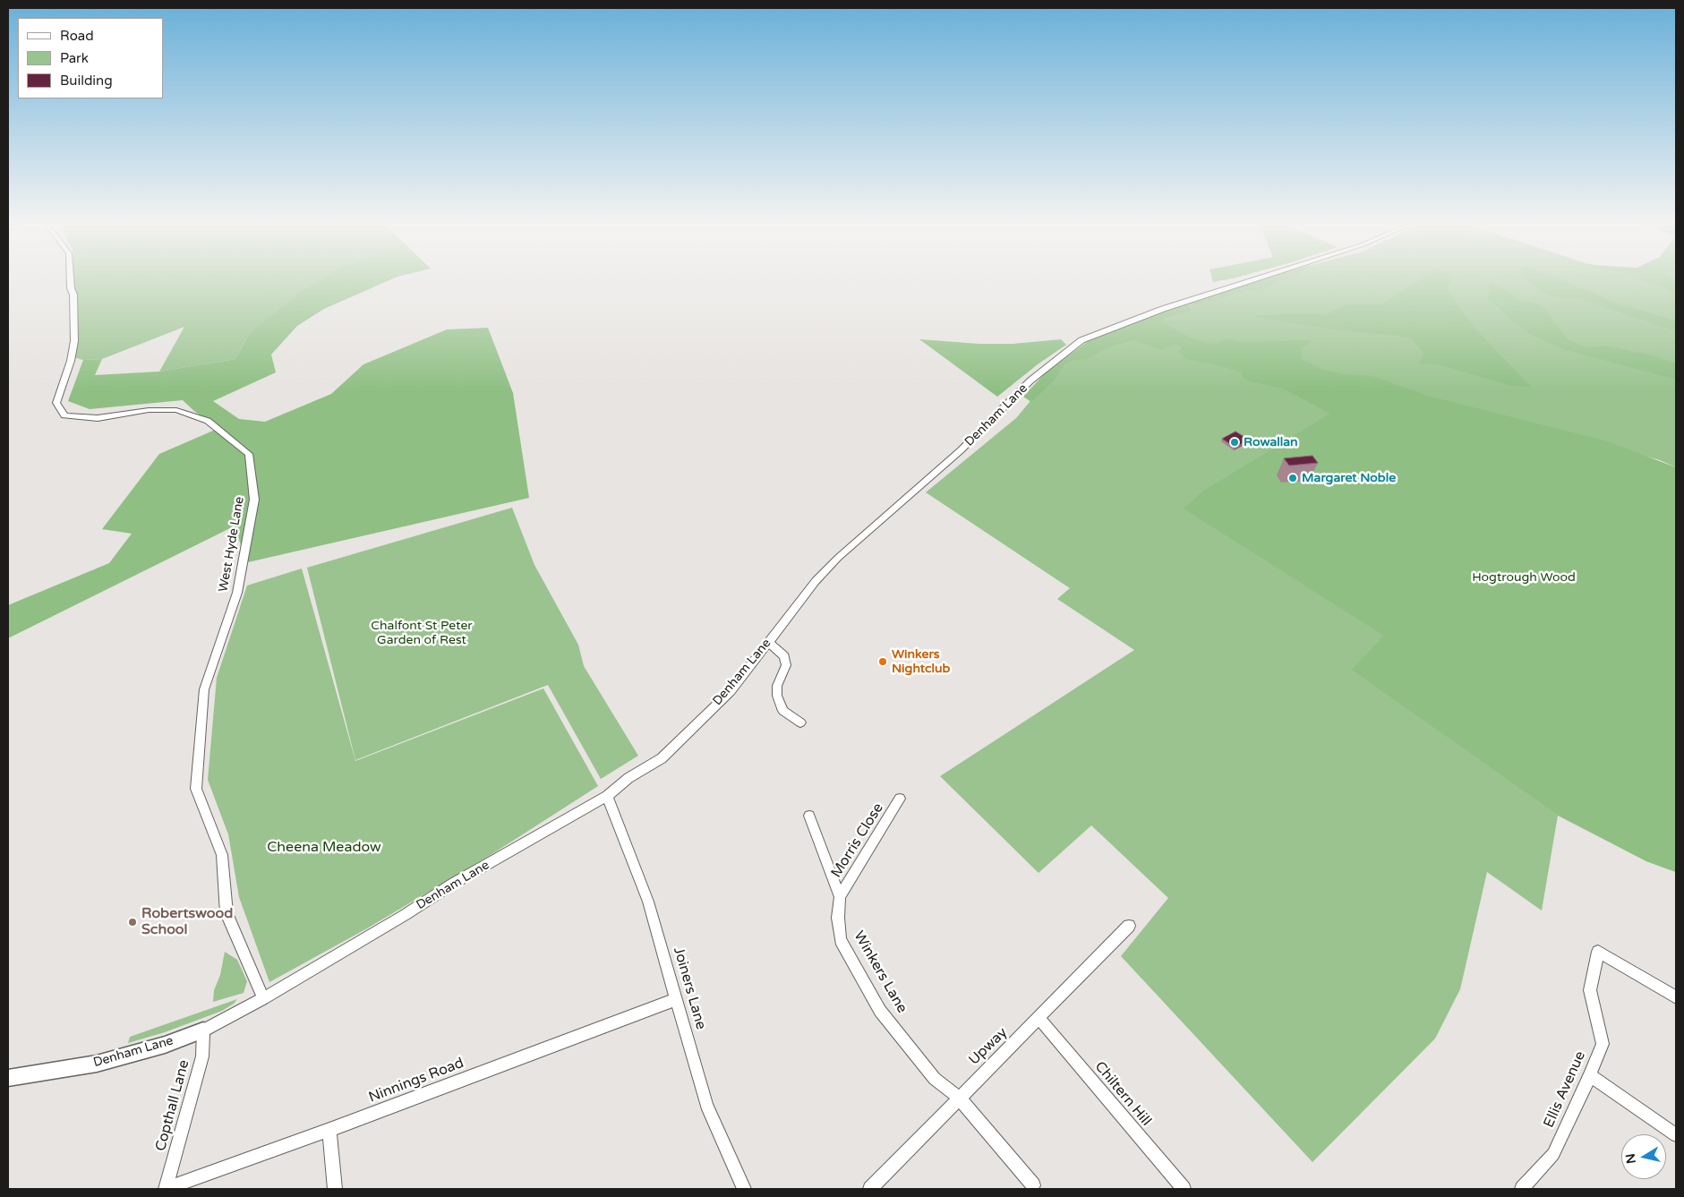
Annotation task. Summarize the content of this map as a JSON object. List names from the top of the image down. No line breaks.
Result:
{"streets":{"street":["Denham Lane","West Hyde Lane","Morris Close","Winkers Lane","Joiners Lane","Upway","Ninnings Road","Ellis Avenue","Chiltern Hill","Copthall Lane"]},"crossings":[["Denham Lane","West Hyde Lane"],["Denham Lane","Joiners Lane"],["Denham Lane","Copthall Lane"],["Morris Close","Winkers Lane"],["Winkers Lane","Upway"],["Joiners Lane","Ninnings Road"],["Upway","Chiltern Hill"],["Ninnings Road","Copthall Lane"]],"parks":["Hogtrough Wood","Chalfont St Peter Garden of Rest","Cheena Meadow"],"places":["Rowallan","Margaret Noble","Winkers Nightclub","Robertswood School"],"legend":["Road","Park","Building"],"north":"left"}
